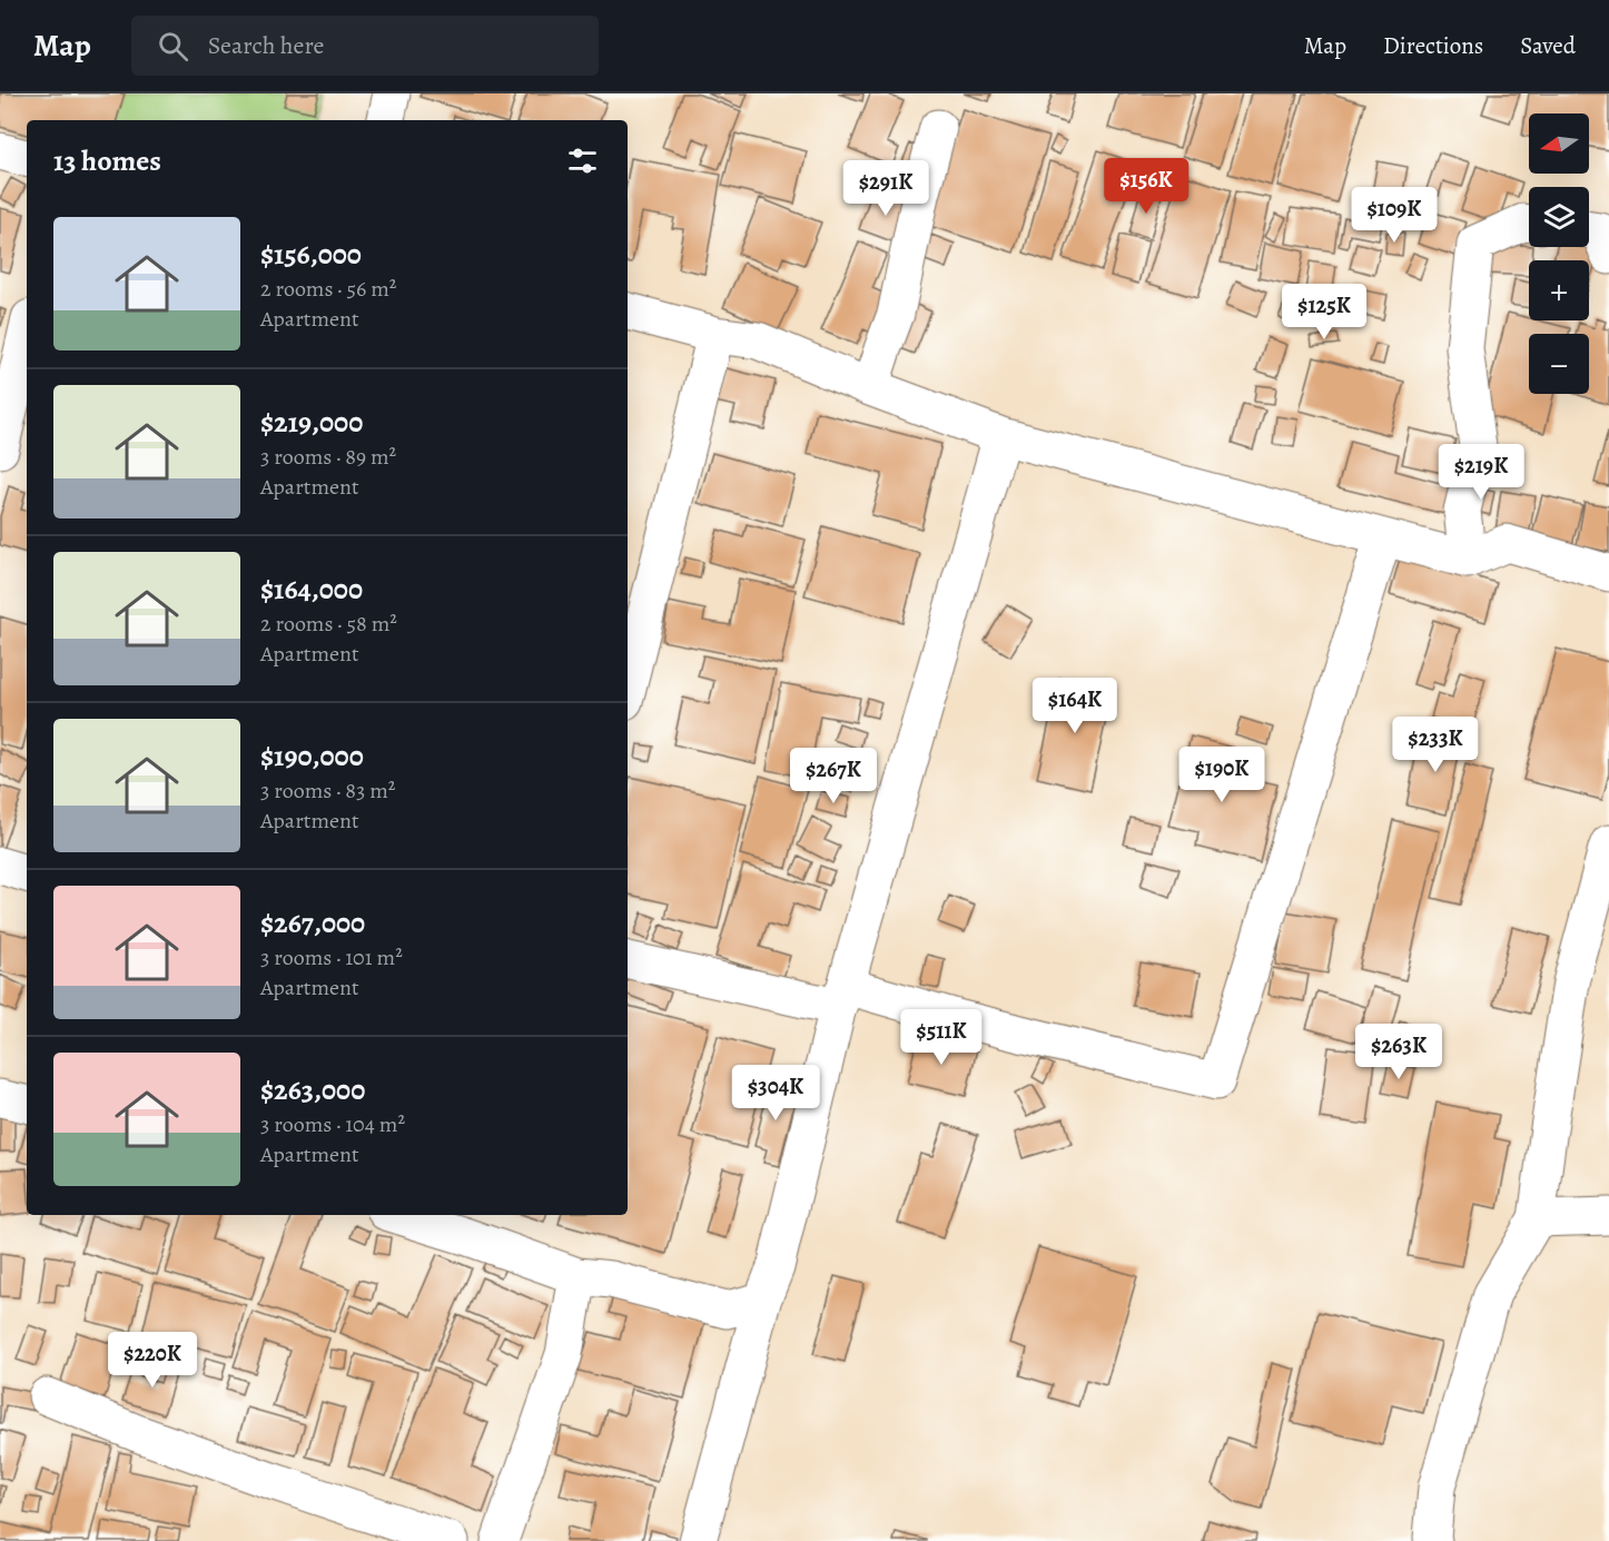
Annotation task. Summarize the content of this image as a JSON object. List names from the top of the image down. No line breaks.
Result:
{"north":"left","page":{"header":"Map","search":"Search here","nav":["Map","Directions","Saved"],"map_buttons":["+","−"],"heading":"13 homes","price":["$156K","$291K","$109K","$125K","$219K","$164K","$233K","$190K","$267K","$511K","$263K","$304K","$220K"],"list":[{"name":"$156,000","note":"2 rooms · 56 m² · Apartment"},{"name":"$219,000","note":"3 rooms · 89 m² · Apartment"},{"name":"$164,000","note":"2 rooms · 58 m² · Apartment"},{"name":"$190,000","note":"3 rooms · 83 m² · Apartment"},{"name":"$267,000","note":"3 rooms · 101 m² · Apartment"},{"name":"$263,000","note":"3 rooms · 104 m² · Apartment"}]}}
